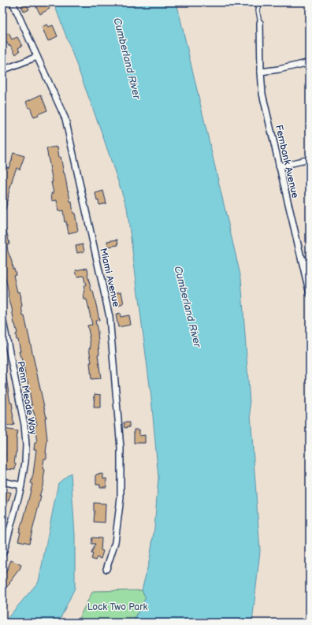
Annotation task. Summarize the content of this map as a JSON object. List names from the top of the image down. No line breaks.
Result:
{"streets":{"street":["Fernbank Avenue","Miami Avenue","Penn Meade Way"]},"water":["Cumberland River"],"parks":["Lock Two Park"]}
